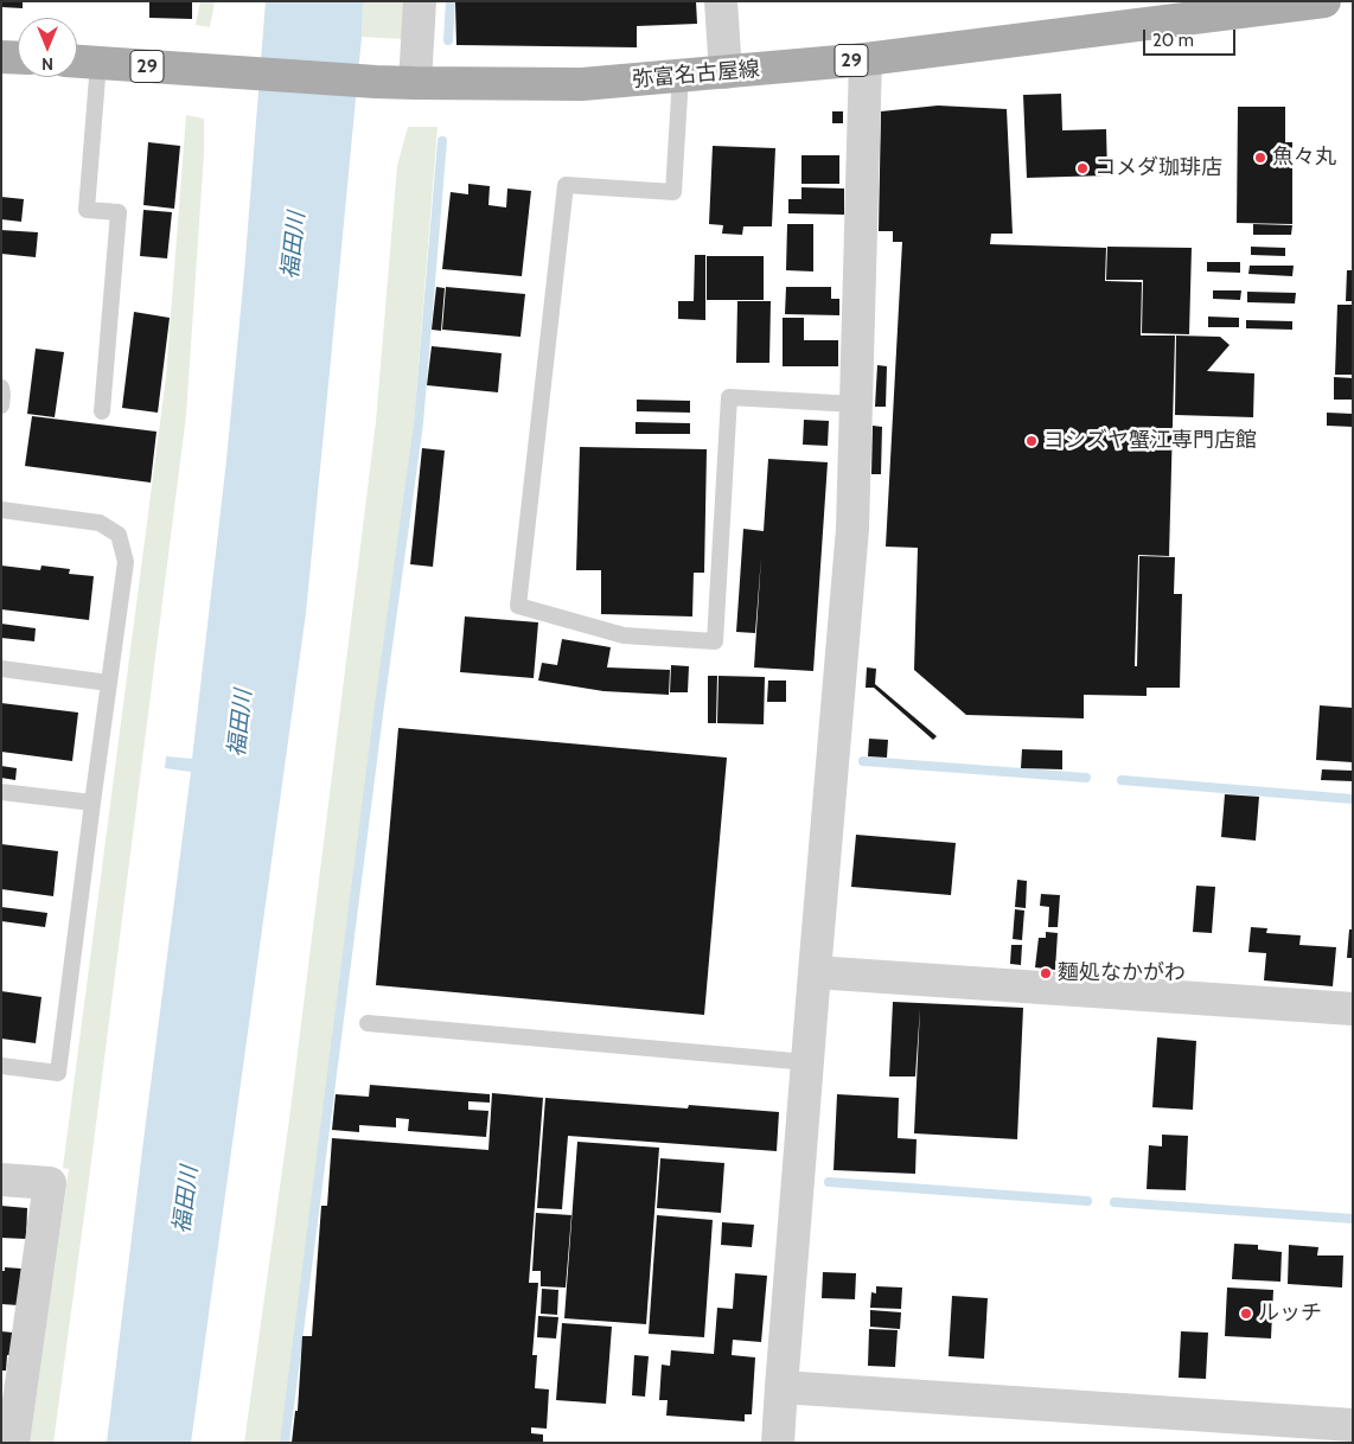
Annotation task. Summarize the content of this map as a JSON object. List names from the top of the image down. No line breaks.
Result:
{"streets":{"main road":["29","弥富名古屋線"]},"water":["福田川"],"places":["魚々丸","コメダ珈琲店","ヨシズヤ蟹江専門店館","麵処なかがわ","ルッチ"],"scale_bar":"20 m","north":"bottom"}
